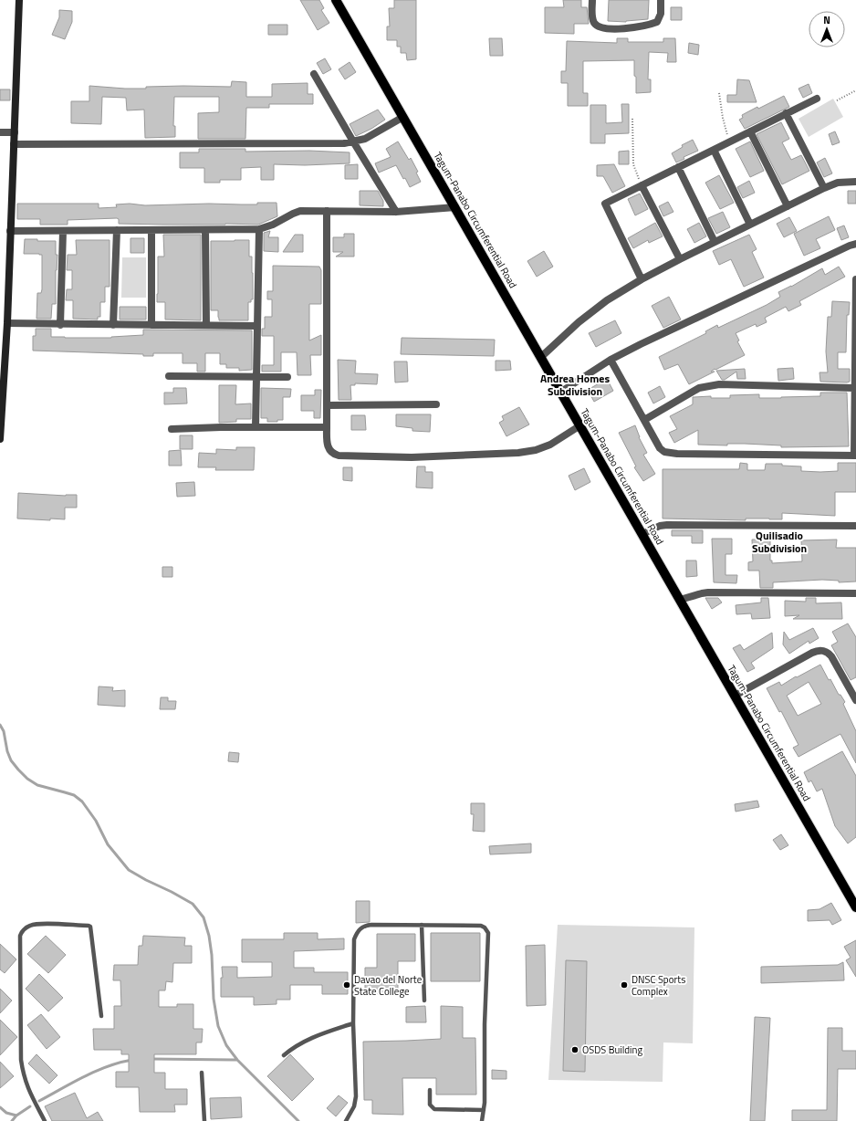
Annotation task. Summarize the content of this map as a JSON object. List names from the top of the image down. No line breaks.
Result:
{"streets":{"main road":["Tagum-Panabo Circumferential Road"]},"districts":["Andrea Homes Subdivision","Quilisadio Subdivision"],"places":["Davao del Norte State College","DNSC Sports Complex","OSDS Building"],"north":"top"}
